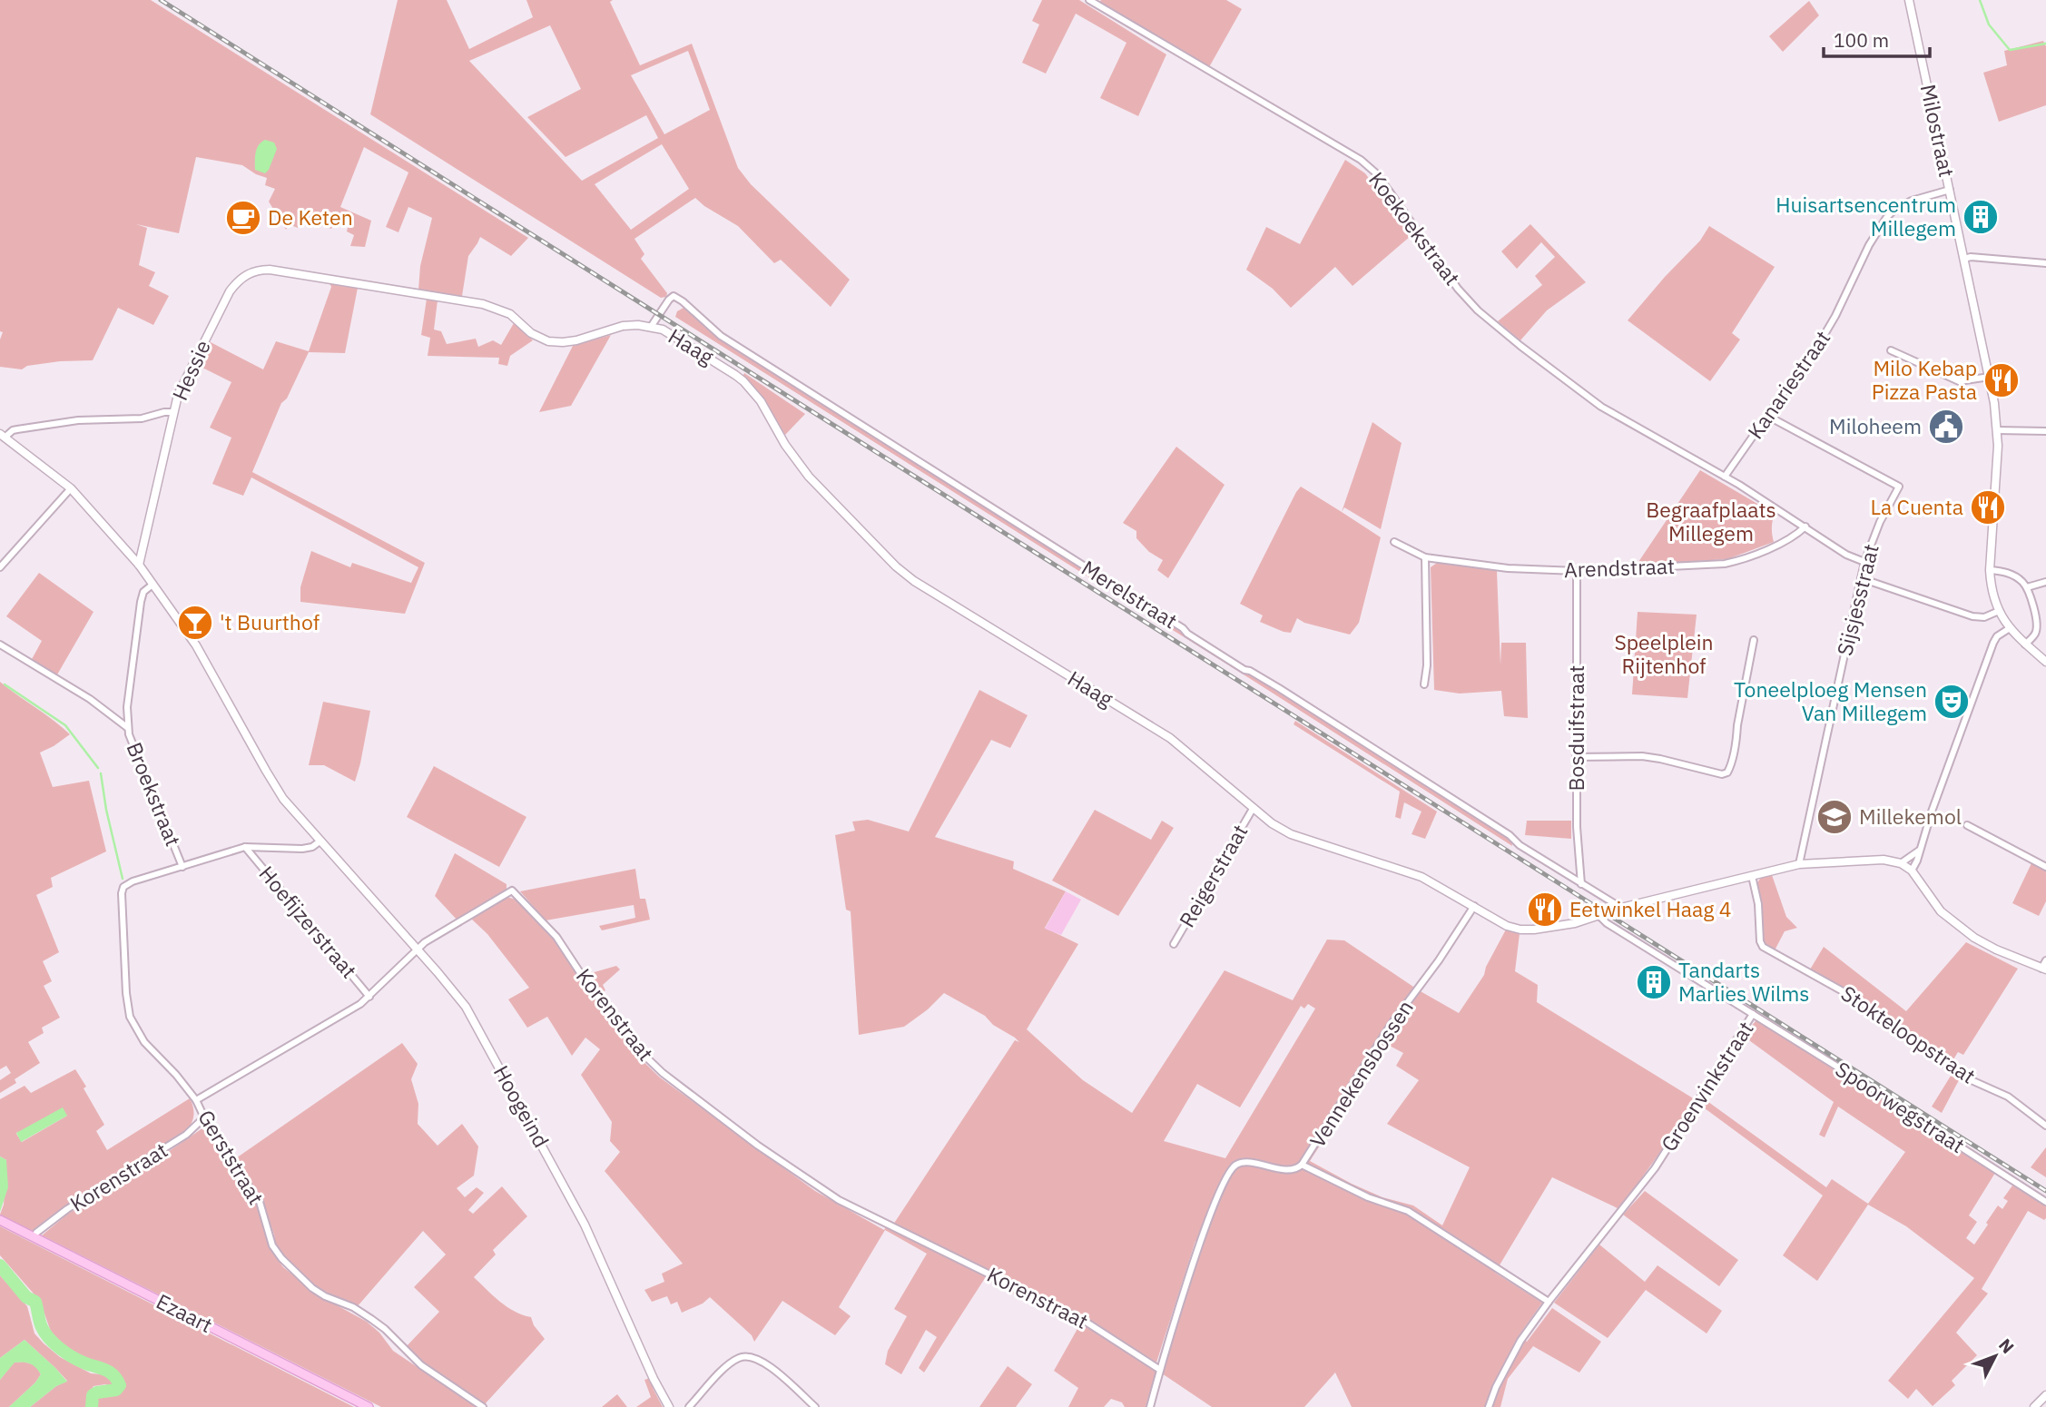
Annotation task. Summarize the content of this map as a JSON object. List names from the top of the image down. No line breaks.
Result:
{"streets":{"main road":["Ezaart"],"street":["Milostraat","Koekoekstraat","Haag","Hessie","Kanariestraat","Arendstraat","Merelstraat","Sijsjesstraat","Bosduifstraat","Broekstraat","Reigerstraat","Hoefijzerstraat","Korenstraat","Stokteloopstraat","Vennekensbossen","Groenvinkstraat","Hoogeind","Spoorwegstraat","Gerststraat"]},"crossings":[["Milostraat","Kanariestraat"],["Koekoekstraat","Kanariestraat"],["Koekoekstraat","Arendstraat"],["Koekoekstraat","Sijsjesstraat"],["Haag","Hessie"],["Haag","Merelstraat"],["Haag","Sijsjesstraat"],["Haag","Reigerstraat"],["Haag","Stokteloopstraat"],["Haag","Vennekensbossen"],["Haag","Groenvinkstraat"],["Hessie","Merelstraat"],["Kanariestraat","Sijsjesstraat"],["Arendstraat","Bosduifstraat"],["Merelstraat","Bosduifstraat"],["Broekstraat","Hoefijzerstraat"],["Broekstraat","Hoogeind"],["Broekstraat","Gerststraat"],["Hoefijzerstraat","Korenstraat"],["Korenstraat","Hoogeind"],["Korenstraat","Gerststraat"],["Korenstraat","Ezaart"],["Vennekensbossen","Groenvinkstraat"],["Groenvinkstraat","Spoorwegstraat"]],"parks":["Begraafplaats Millegem","Speelplein Rijtenhof"],"places":{"building":["Huisartsencentrum Millegem","Tandarts Marlies Wilms"],"cafe":["De Keten"],"restaurant":["Milo Kebap Pizza Pasta","La Cuenta","Eetwinkel Haag 4"],"public building":["Miloheem"],"bar":["'t Buurthof"],"theatre":["Toneelploeg Mensen Van Millegem"],"school or university":["Millekemol"]},"scale_bar":"100 m","north":"top right"}
